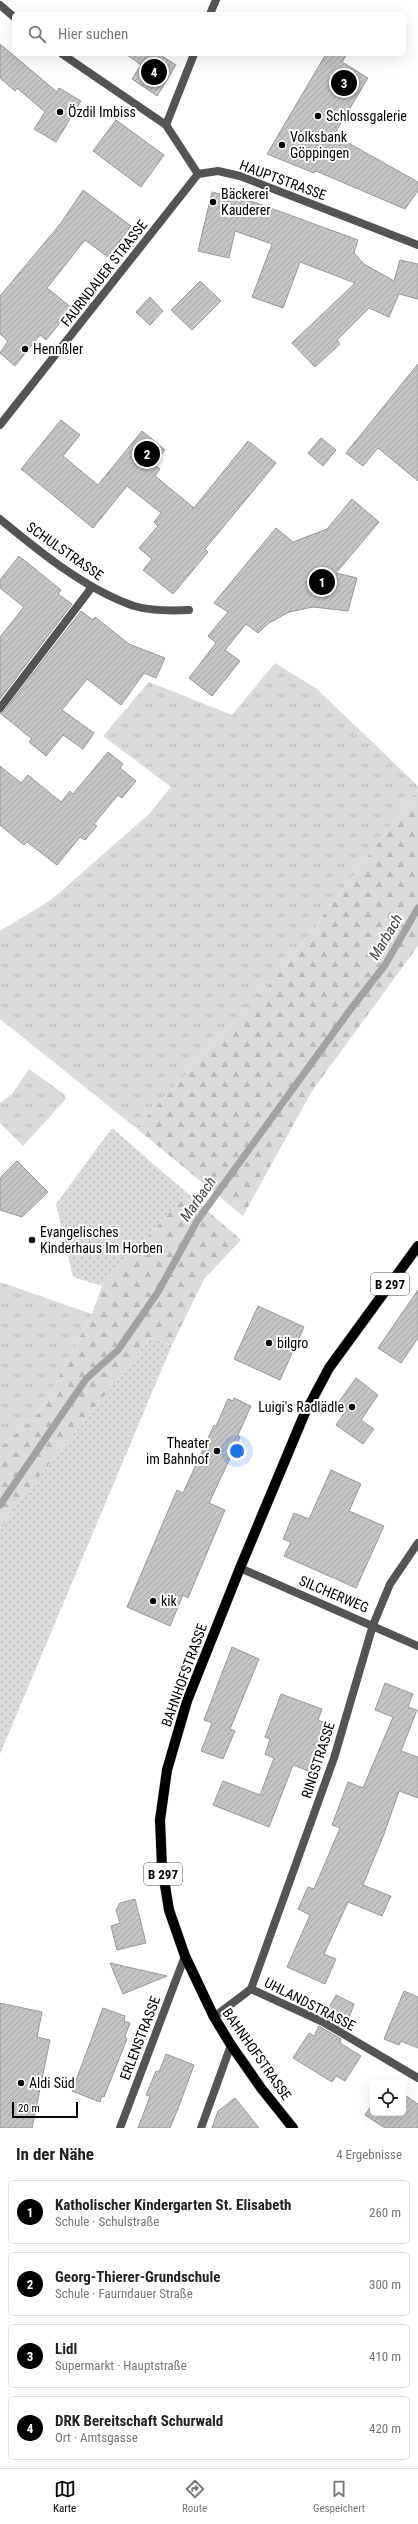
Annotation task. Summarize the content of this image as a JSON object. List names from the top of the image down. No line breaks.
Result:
{"streets":{"main road":["B 297","BAHNHOFSTRASSE"],"street":["HAUPTSTRASSE","FAURNDAUER STRASSE","SCHULSTRASSE","SILCHERWEG","RINGSTRASSE","UHLANDSTRASSE","ERLENSTRASSE"]},"crossings":[["HAUPTSTRASSE","FAURNDAUER STRASSE"],["SILCHERWEG","BAHNHOFSTRASSE"],["SILCHERWEG","RINGSTRASSE"],["BAHNHOFSTRASSE","UHLANDSTRASSE"],["BAHNHOFSTRASSE","ERLENSTRASSE"],["RINGSTRASSE","UHLANDSTRASSE"]],"water":["Marbach"],"places":["Özdil Imbiss","Schlossgalerie","Volksbank Göppingen","Bäckerei Kauderer","Hennßler","Evangelisches Kinderhaus Im Horben","bilgro","Luigi's Radlädle","Theater im Bahnhof","kik","Aldi Süd"],"scale_bar":"20 m","page":{"search":"Hier suchen","pins":["4","3","2","1"],"scale":"20 m","heading":["In der Nähe","4 Ergebnisse"],"list":[{"mark":"1","name":"Katholischer Kindergarten St. Elisabeth","note":"Schule · Schulstraße","value":"260 m"},{"mark":"2","name":"Georg-Thierer-Grundschule","note":"Schule · Faurndauer Straße","value":"300 m"},{"mark":"3","name":"Lidl","note":"Supermarkt · Hauptstraße","value":"410 m"},{"mark":"4","name":"DRK Bereitschaft Schurwald","note":"Ort · Amtsgasse","value":"420 m"}],"nav":["Karte","Route","Gespeichert"]}}
